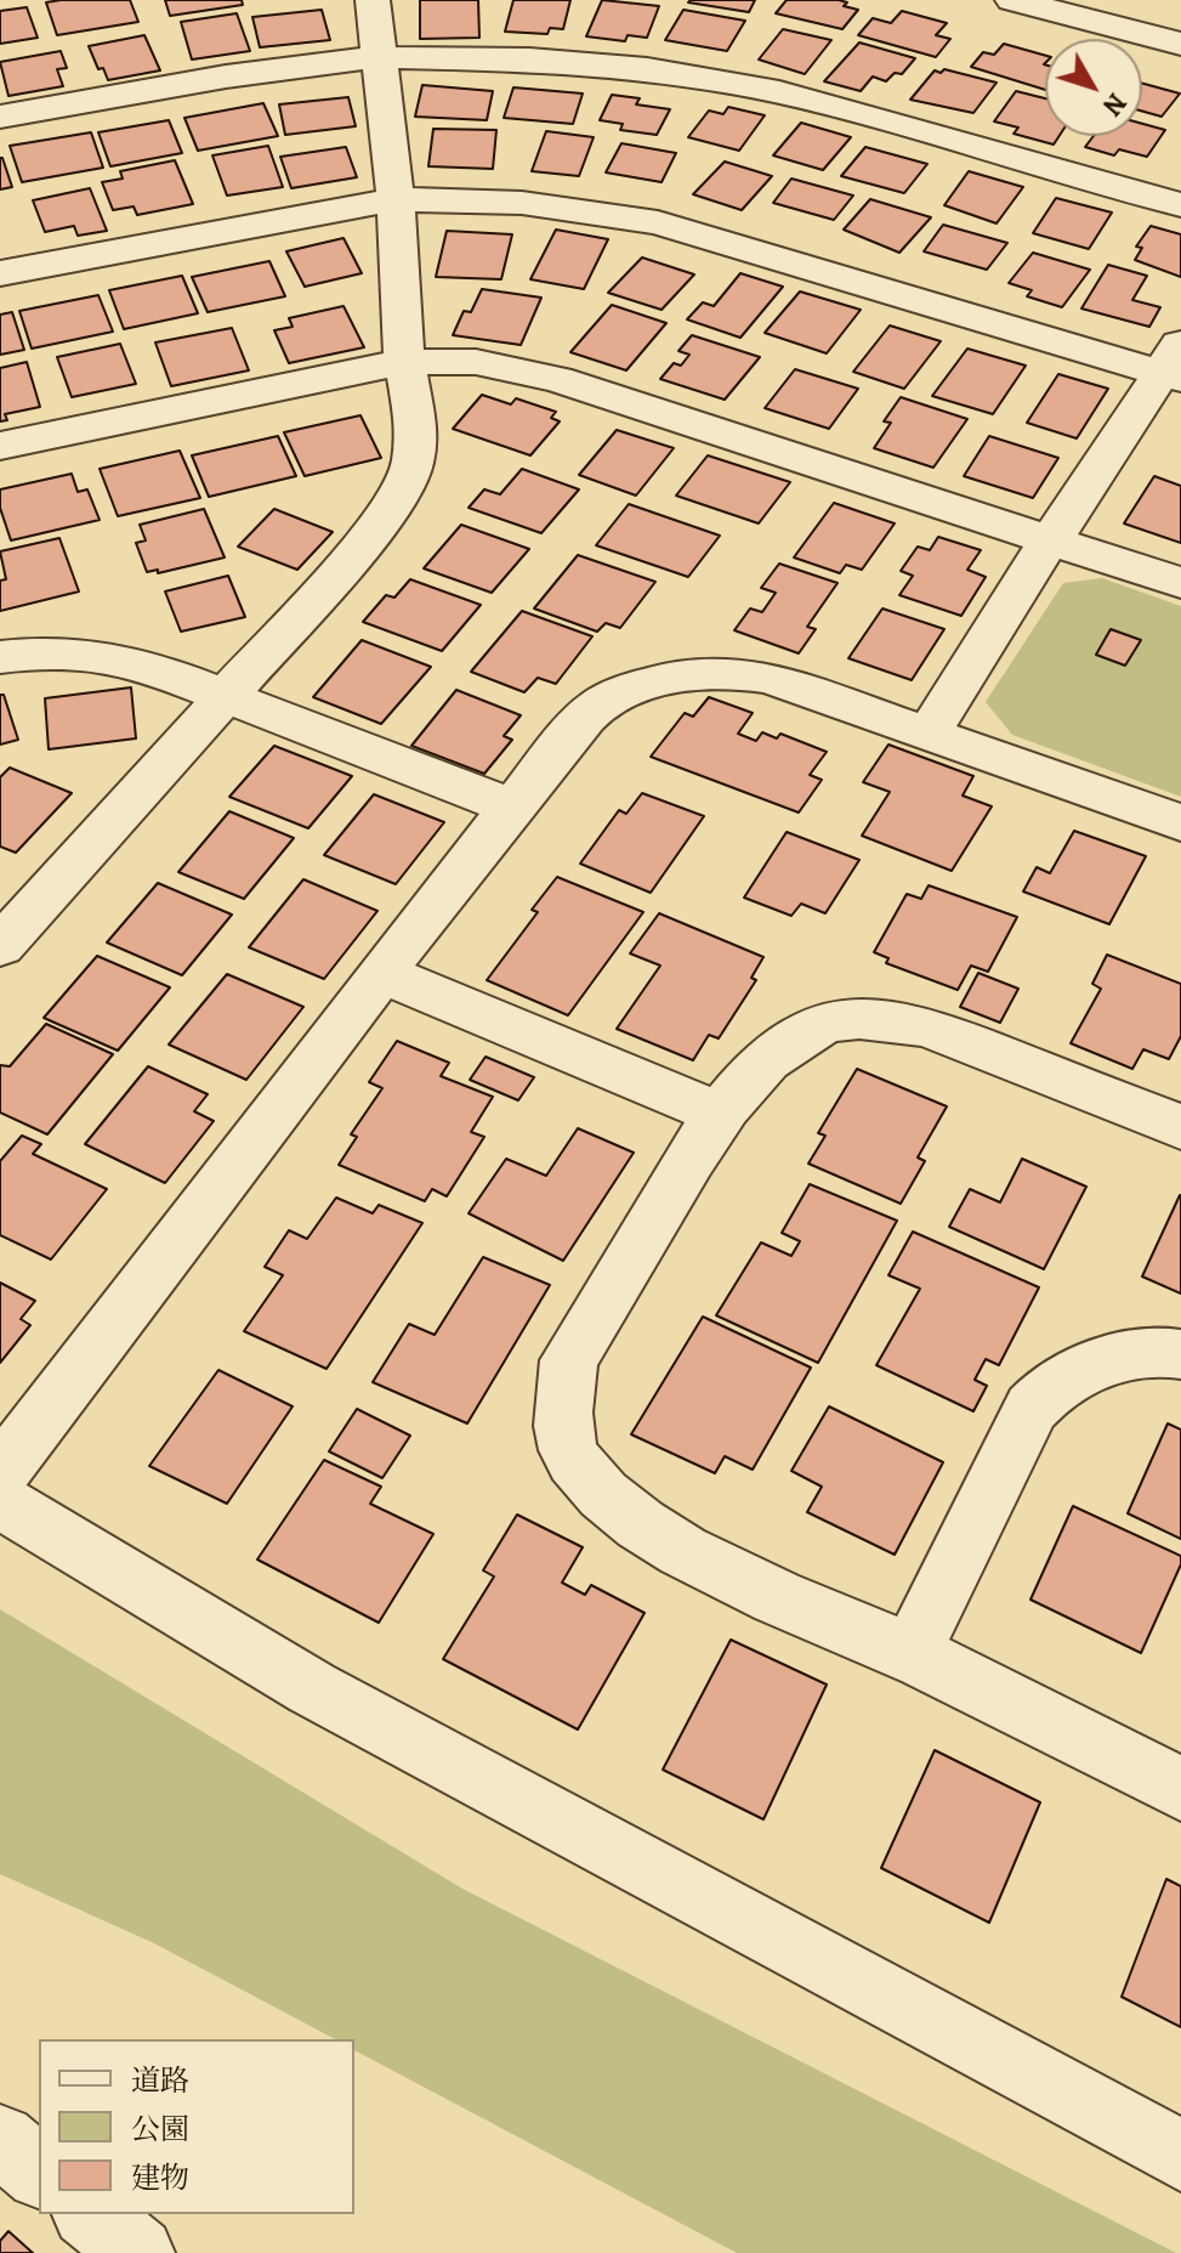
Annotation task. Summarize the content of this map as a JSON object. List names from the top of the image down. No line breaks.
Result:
{"legend":["道路","公園","建物"],"north":"bottom right"}
